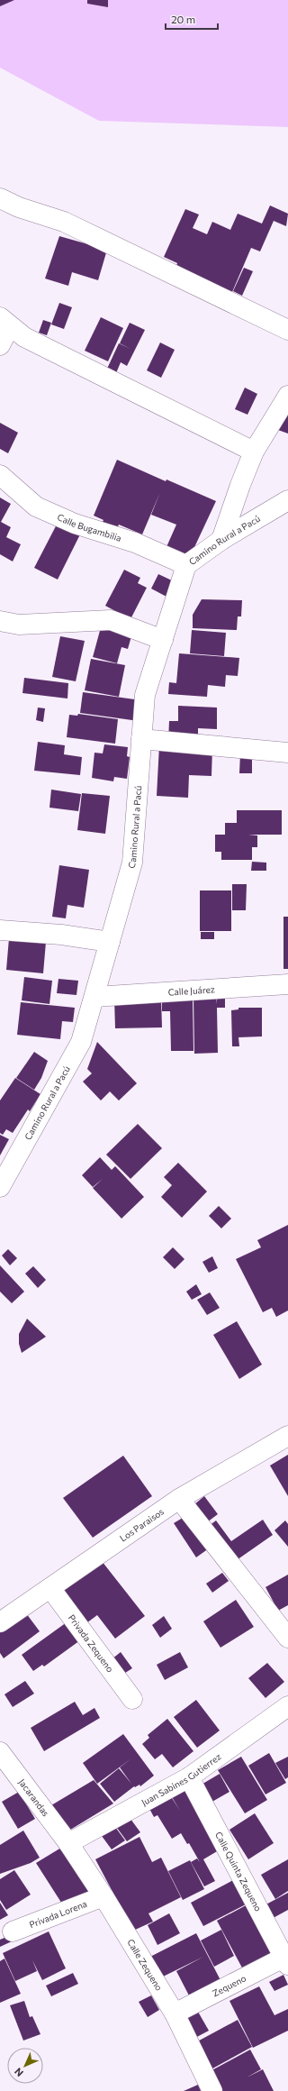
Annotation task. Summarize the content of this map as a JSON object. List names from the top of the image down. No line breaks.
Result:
{"streets":{"street":["Calle Bugambilia","Camino Rural a Pacú","Calle Juárez","Los Paraisos","Privada Zequeno","Juan Sabines Gutierrez","Jacarandas","Calle Quinta Zequeno","Privada Lorena","Calle Zequeno","Zequeno"]},"crossings":[["Calle Bugambilia","Camino Rural a Pacú"],["Camino Rural a Pacú","Calle Juárez"],["Los Paraisos","Privada Zequeno"],["Juan Sabines Gutierrez","Jacarandas"],["Juan Sabines Gutierrez","Calle Quinta Zequeno"],["Juan Sabines Gutierrez","Calle Zequeno"],["Jacarandas","Calle Zequeno"],["Calle Quinta Zequeno","Zequeno"],["Privada Lorena","Calle Zequeno"],["Calle Zequeno","Zequeno"]],"scale_bar":"20 m","north":"bottom left"}
